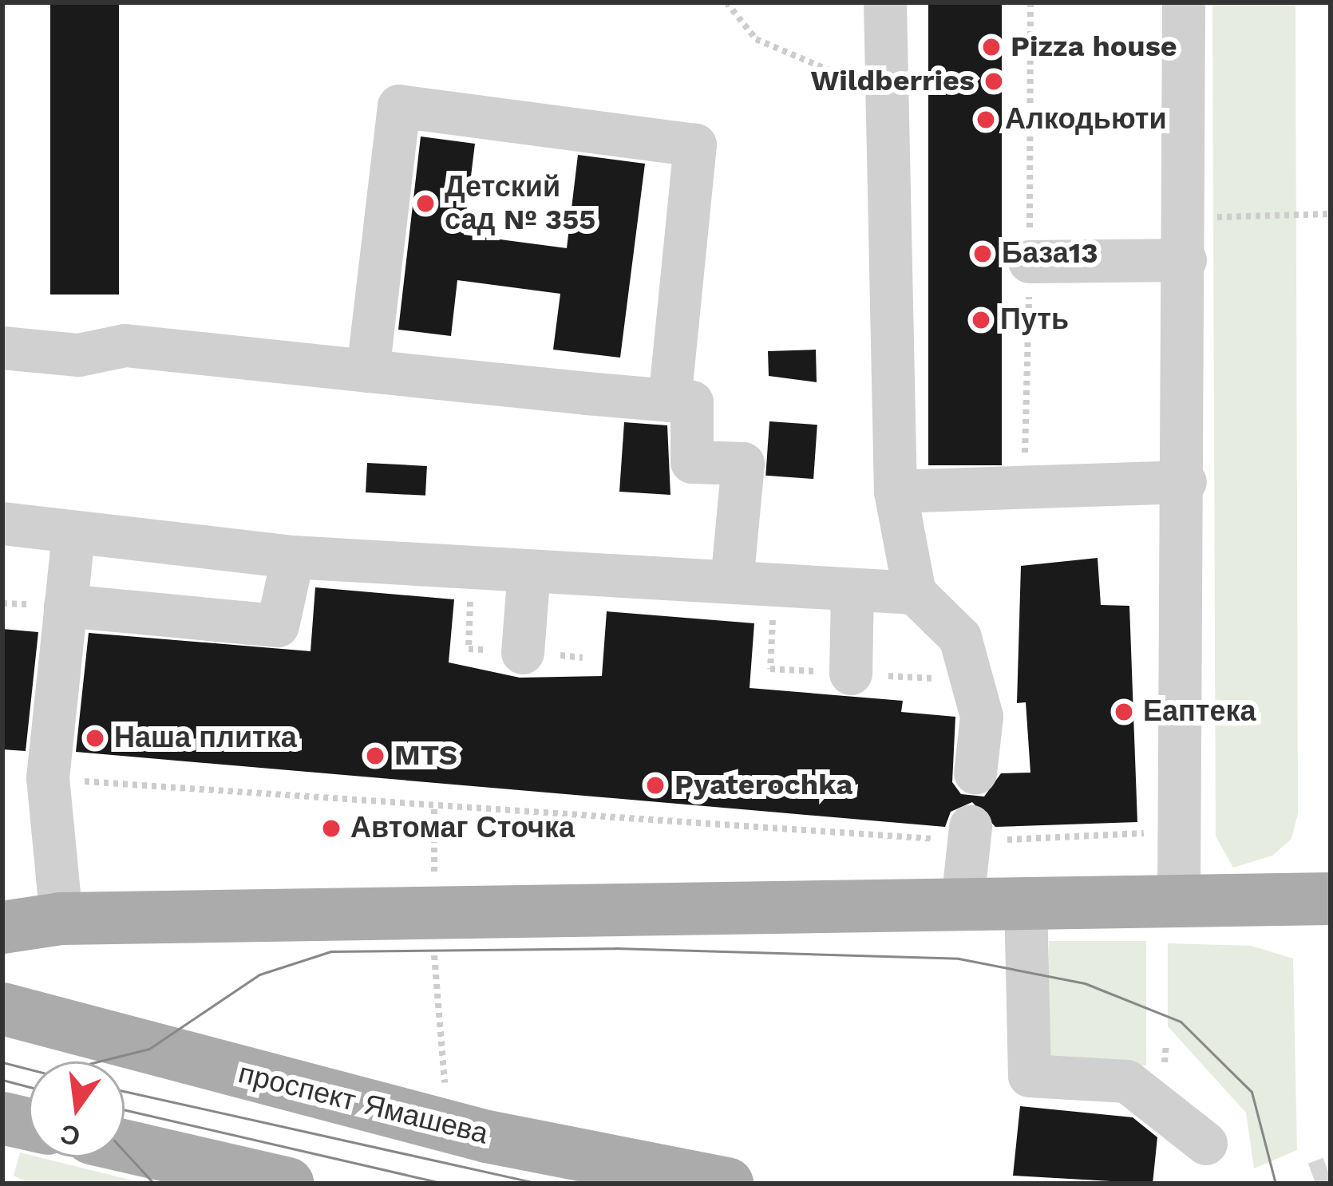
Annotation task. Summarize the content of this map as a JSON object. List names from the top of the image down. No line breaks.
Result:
{"streets":{"main road":["проспект Ямашева"]},"places":["Pizza house","Wildberries","Алкодьюти","Детский сад № 355","База13","Путь","Еаптека","Наша плитка","MTS","Pyaterochka","Автомаг Сточка"],"north":"bottom"}
